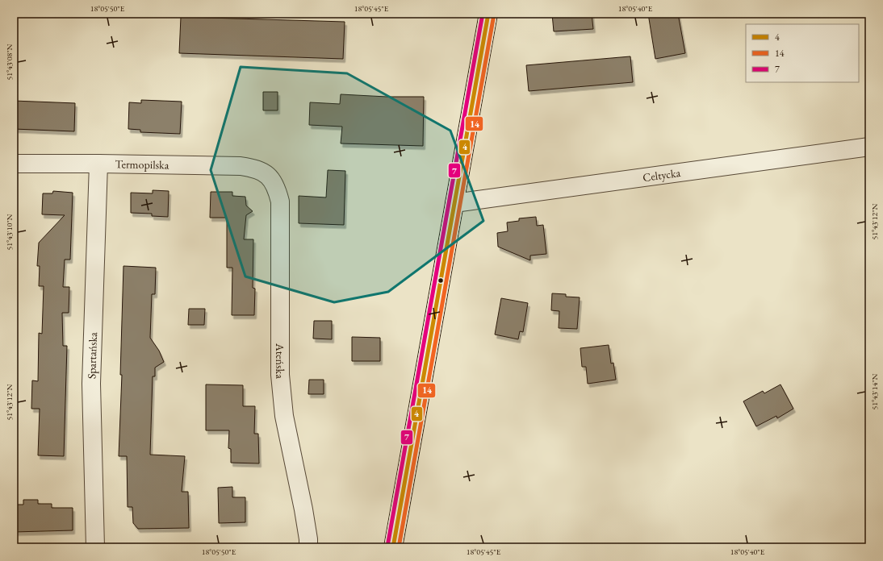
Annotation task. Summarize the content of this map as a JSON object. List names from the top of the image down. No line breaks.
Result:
{"streets":{"street":["Termopilska","Celtycka","Spartańska","Ateńska"]},"crossings":[["Termopilska","Spartańska"],["Termopilska","Ateńska"]],"lines":["transit line 4","transit line 7","transit line 14"],"legend":["4","14","7"],"coordinates":["18°05'50\"E","18°05'45\"E","18°05'40\"E","51°43'08\"N","51°43'12\"N","51°43'10\"N","51°43'14\"N"]}
